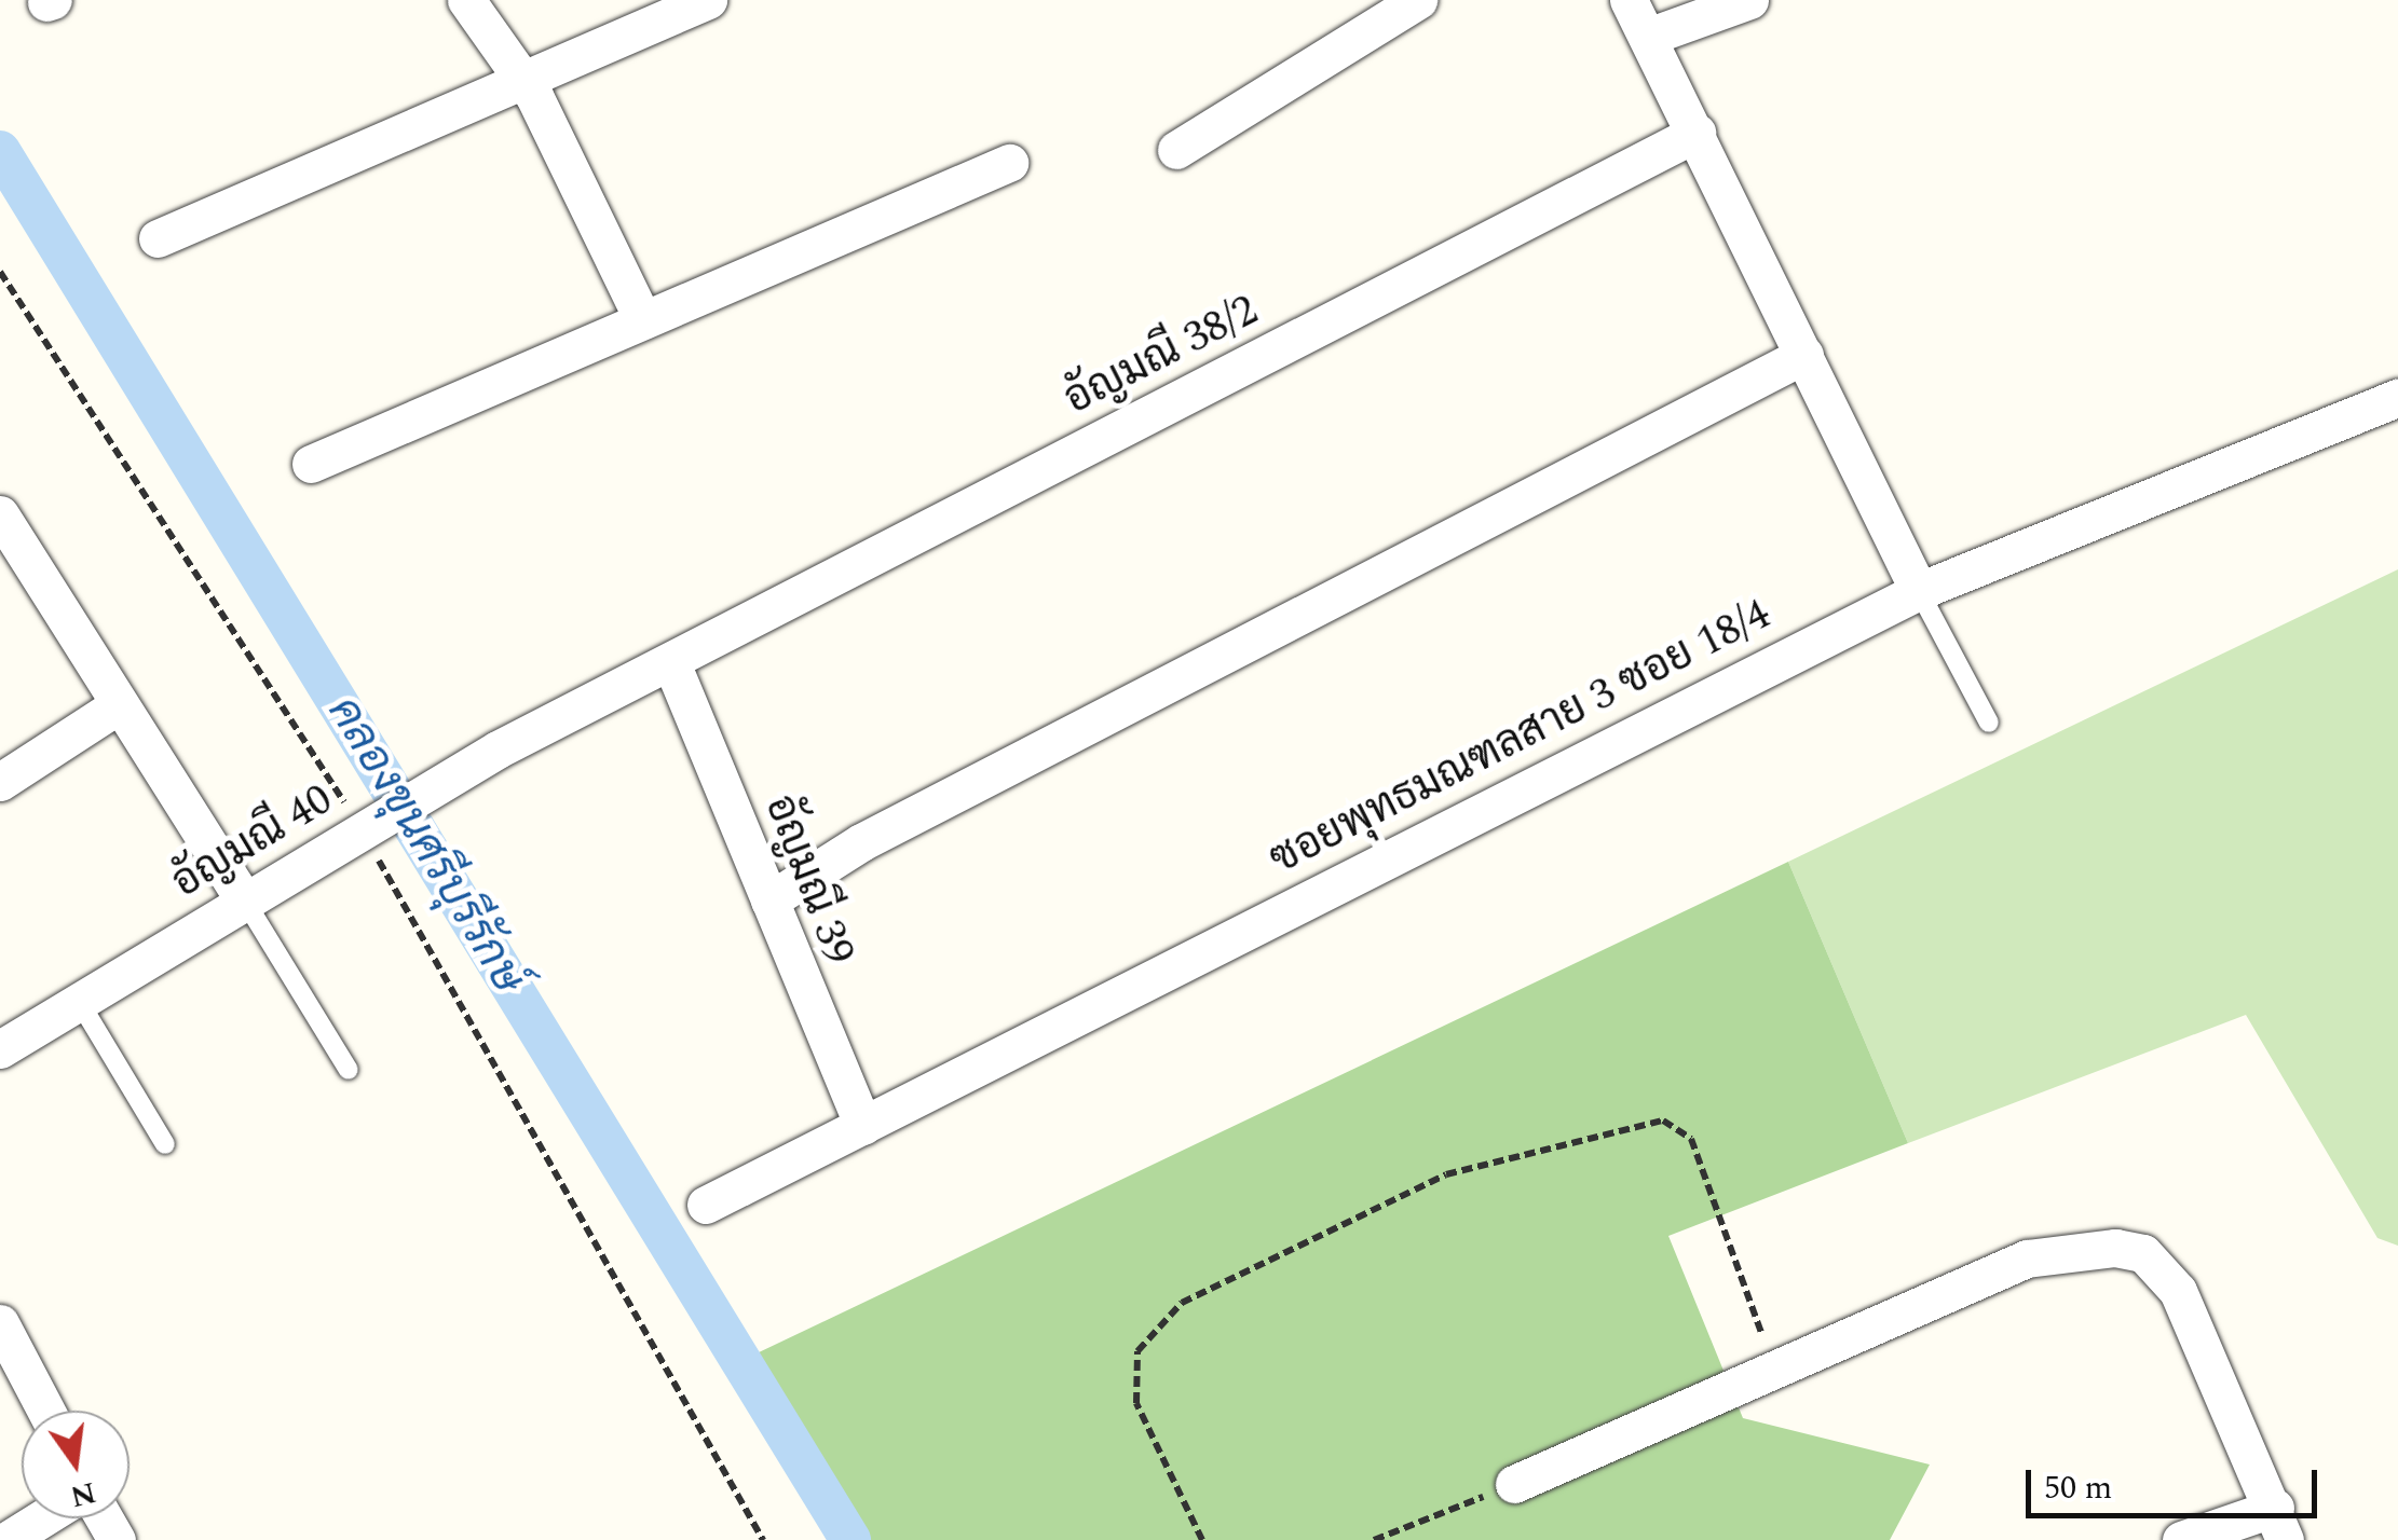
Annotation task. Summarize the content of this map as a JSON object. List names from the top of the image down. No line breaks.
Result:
{"streets":{"street":["อัญมณี 38/2","ซอยพุทธมณฑลสาย 3 ซอย 18/4","อัญมณี 40","อัญมณี 39"]},"crossings":[["อัญมณี 38/2","อัญมณี 40"],["อัญมณี 38/2","อัญมณี 39"],["ซอยพุทธมณฑลสาย 3 ซอย 18/4","อัญมณี 39"],["อัญมณี 40","อัญมณี 39"]],"water":["คลองขุนศรีบุรีรักษ์"],"scale_bar":"50 m","north":"bottom"}
